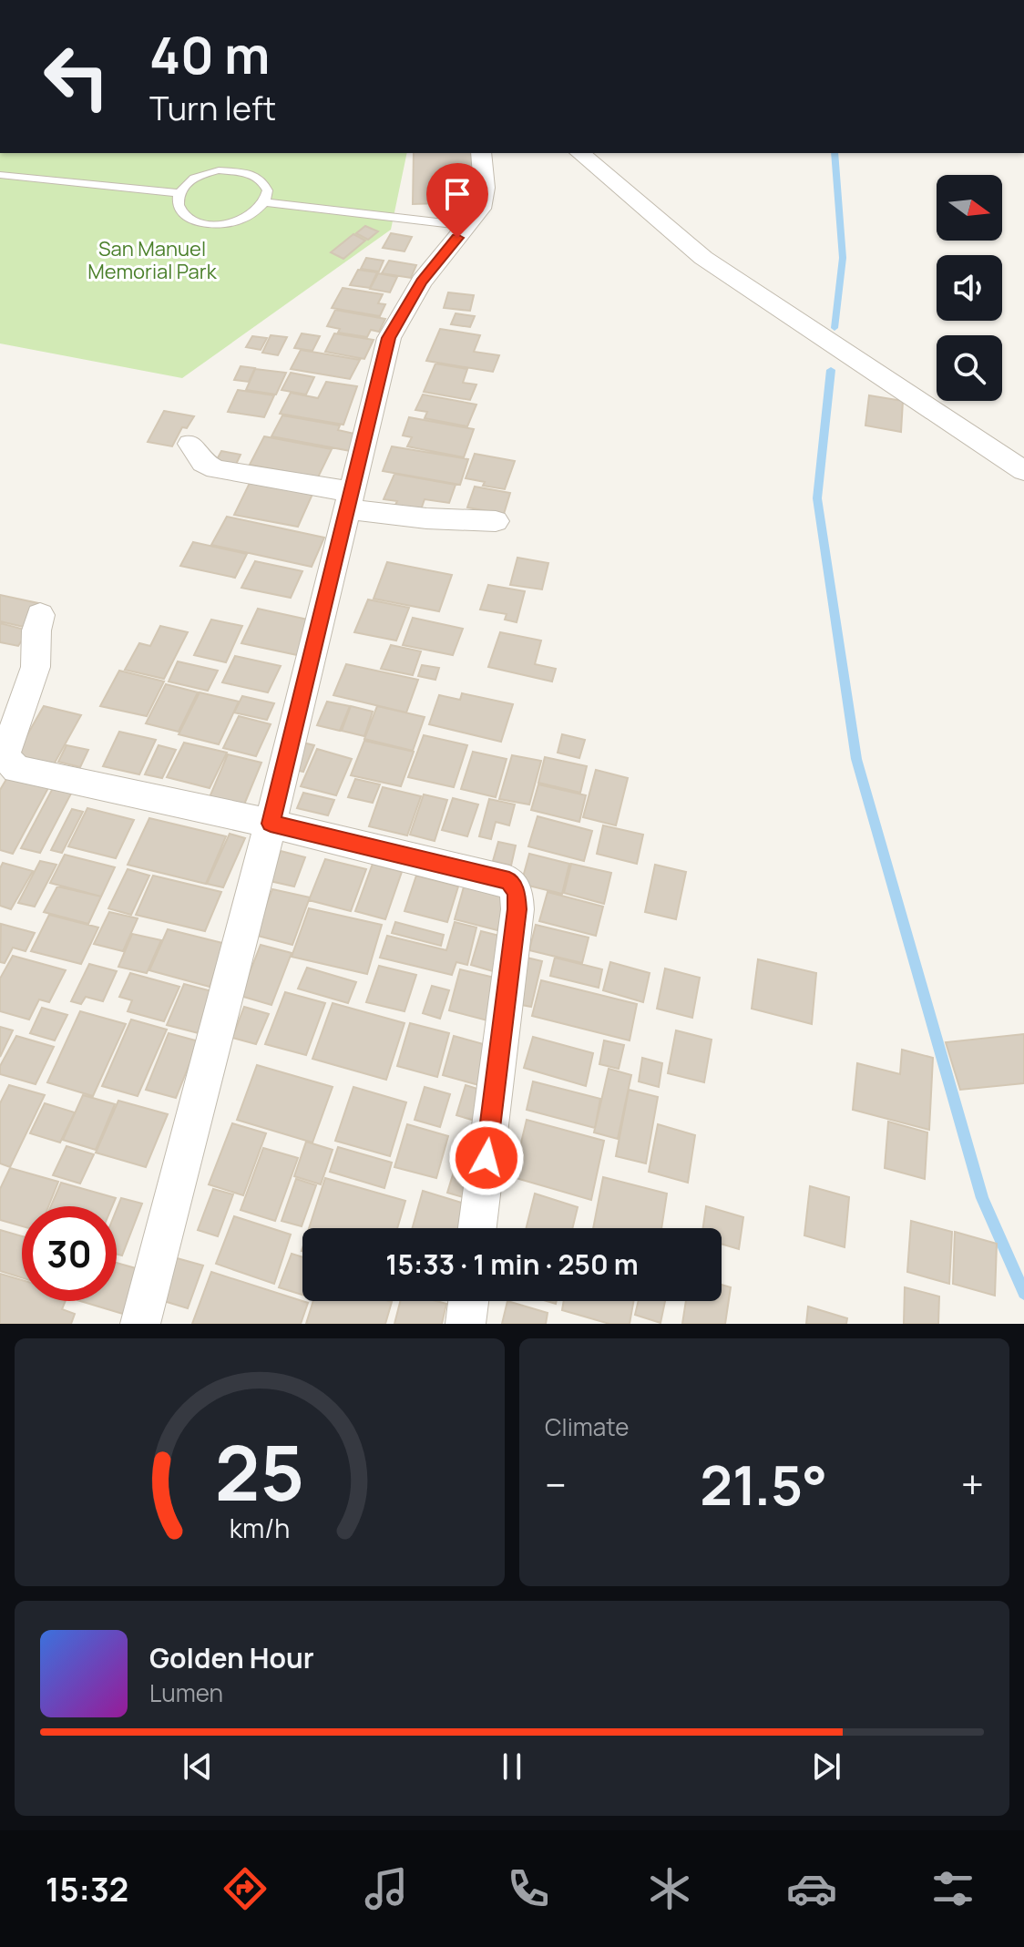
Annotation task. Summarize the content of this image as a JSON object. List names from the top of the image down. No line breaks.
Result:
{"parks":["San Manuel Memorial Park"],"north":"right","page":{"turn":["40 m","Turn left"],"limit":"30","trip":"15:33 · 1 min · 250 m","tile":"Climate","heat":["−","21.5°","+"],"song":["Golden Hour","Lumen"],"tabs":"15:32","gauge":["25","km/h"]}}
